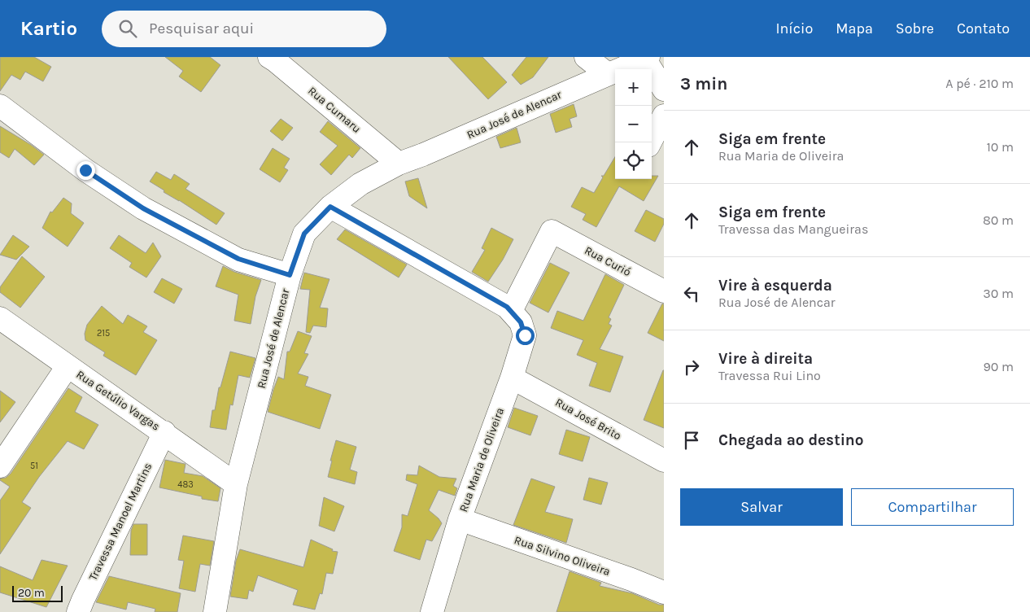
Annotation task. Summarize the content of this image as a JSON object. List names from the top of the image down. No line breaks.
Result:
{"streets":{"street":["Rua Cumaru","Rua José de Alencar","Rua Curió","Rua Getúlio Vargas","Rua José Brito","Rua Maria de Oliveira","Travessa Manoel Martins","Rua Silvino Oliveira"]},"crossings":[["Rua Cumaru","Rua José de Alencar"],["Rua José de Alencar","Rua Getúlio Vargas"],["Rua Curió","Rua Maria de Oliveira"],["Rua Getúlio Vargas","Travessa Manoel Martins"],["Rua José Brito","Rua Maria de Oliveira"],["Rua Maria de Oliveira","Rua Silvino Oliveira"]],"house_numbers":["215","51","483"],"scale_bar":"20 m","page":{"header":"Kartio","search":"Pesquisar aqui","nav":["Início","Mapa","Sobre","Contato"],"heading":["3 min","A pé · 210 m"],"map_buttons":["+","−"],"list":[["Siga em frente","Rua Maria de Oliveira","10 m"],["Siga em frente","Travessa das Mangueiras","80 m"],["Vire à esquerda","Rua José de Alencar","30 m"],["Vire à direita","Travessa Rui Lino","90 m"],"Chegada ao destino"],"buttons":["Salvar","Compartilhar"],"scale":"20 m"}}
